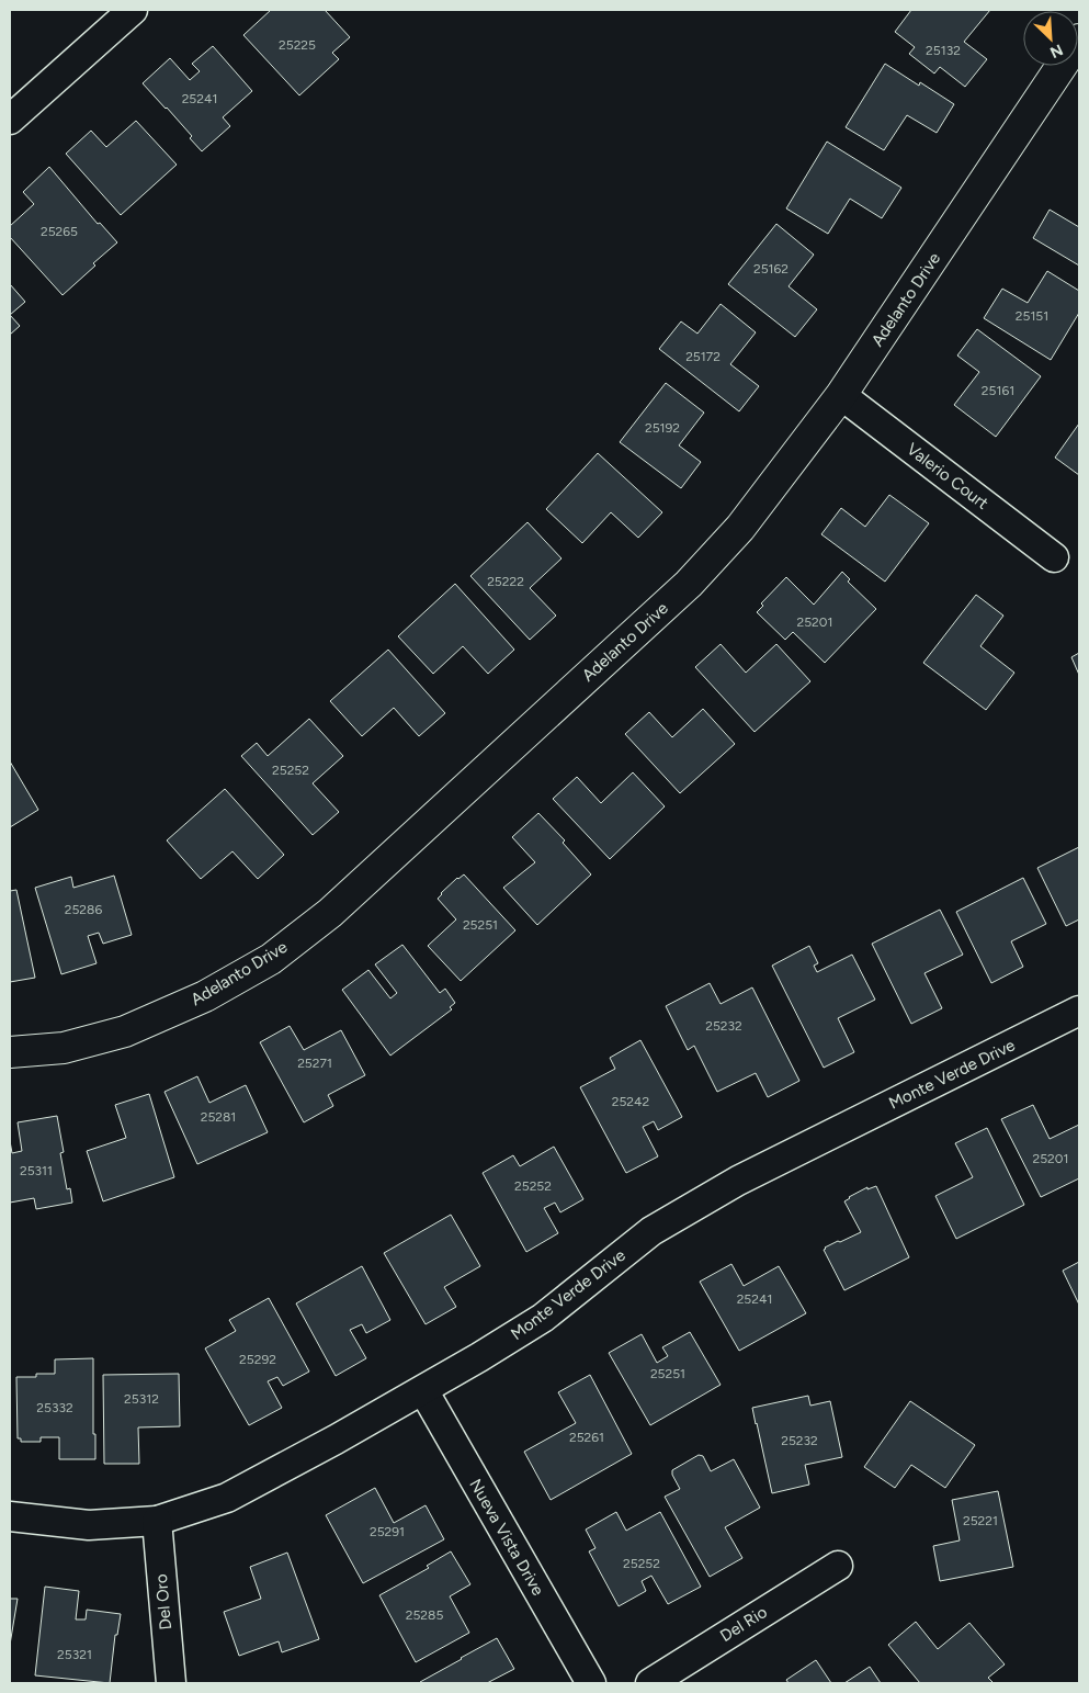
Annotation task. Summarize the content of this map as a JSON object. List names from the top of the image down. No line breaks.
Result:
{"streets":{"street":["Adelanto Drive","Valerio Court","Monte Verde Drive","Nueva Vista Drive","Del Oro","Del Rio"]},"crossings":[["Adelanto Drive","Valerio Court"],["Monte Verde Drive","Nueva Vista Drive"],["Monte Verde Drive","Del Oro"]],"house_numbers":["25225","25132","25241","25265","25162","25151","25172","25161","25192","25222","25201","25252","25286","25251","25232","25271","25242","25281","25201","25311","25252","25241","25292","25251","25312","25332","25261","25232","25221","25291","25252","25285","25321"],"north":"bottom right"}
